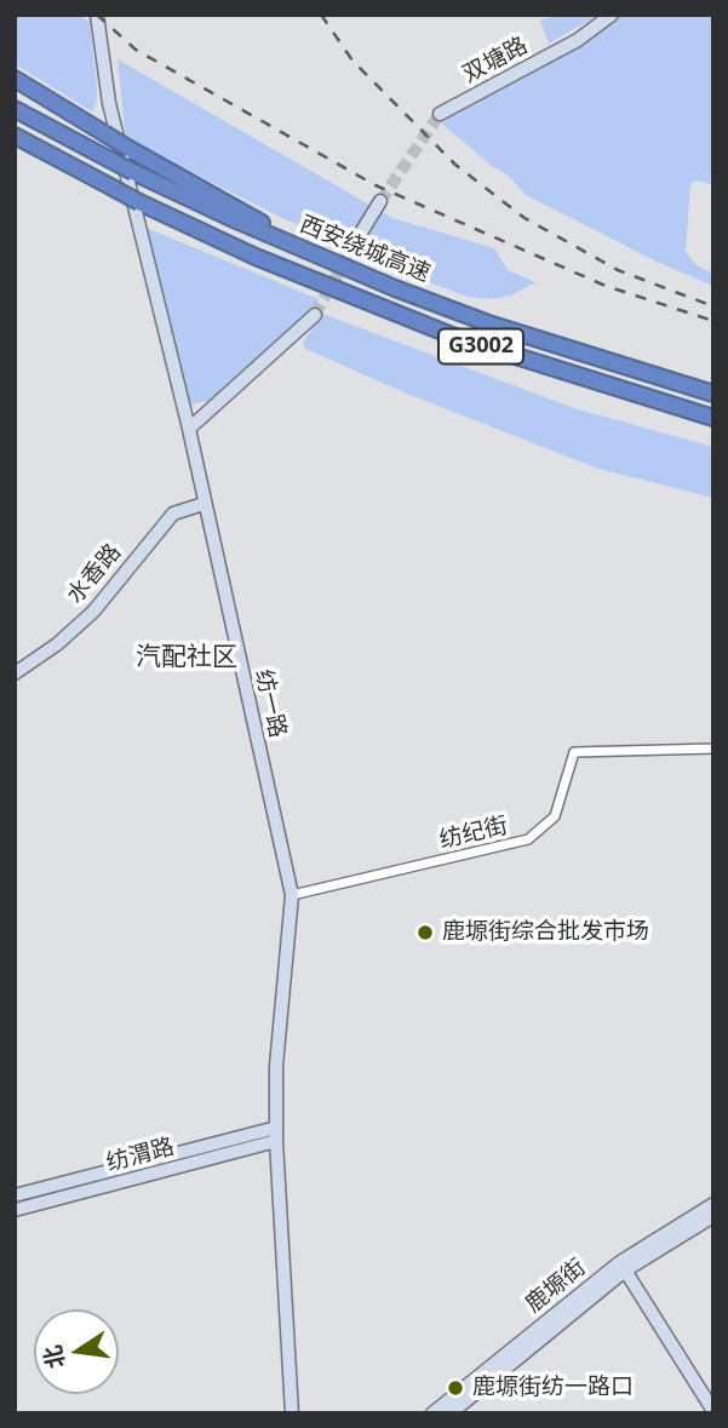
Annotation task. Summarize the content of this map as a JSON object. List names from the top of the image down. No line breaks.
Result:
{"streets":{"highway":["西安绕城高速","G3002"],"street":["双塘路","水香路","纺一路","纺纪街","纺渭路","鹿塬街"]},"crossings":[["水香路","纺一路"],["纺一路","纺纪街"],["纺一路","纺渭路"]],"districts":["汽配社区"],"places":["鹿塬街综合批发市场","鹿塬街纺一路口"],"north":"left"}
